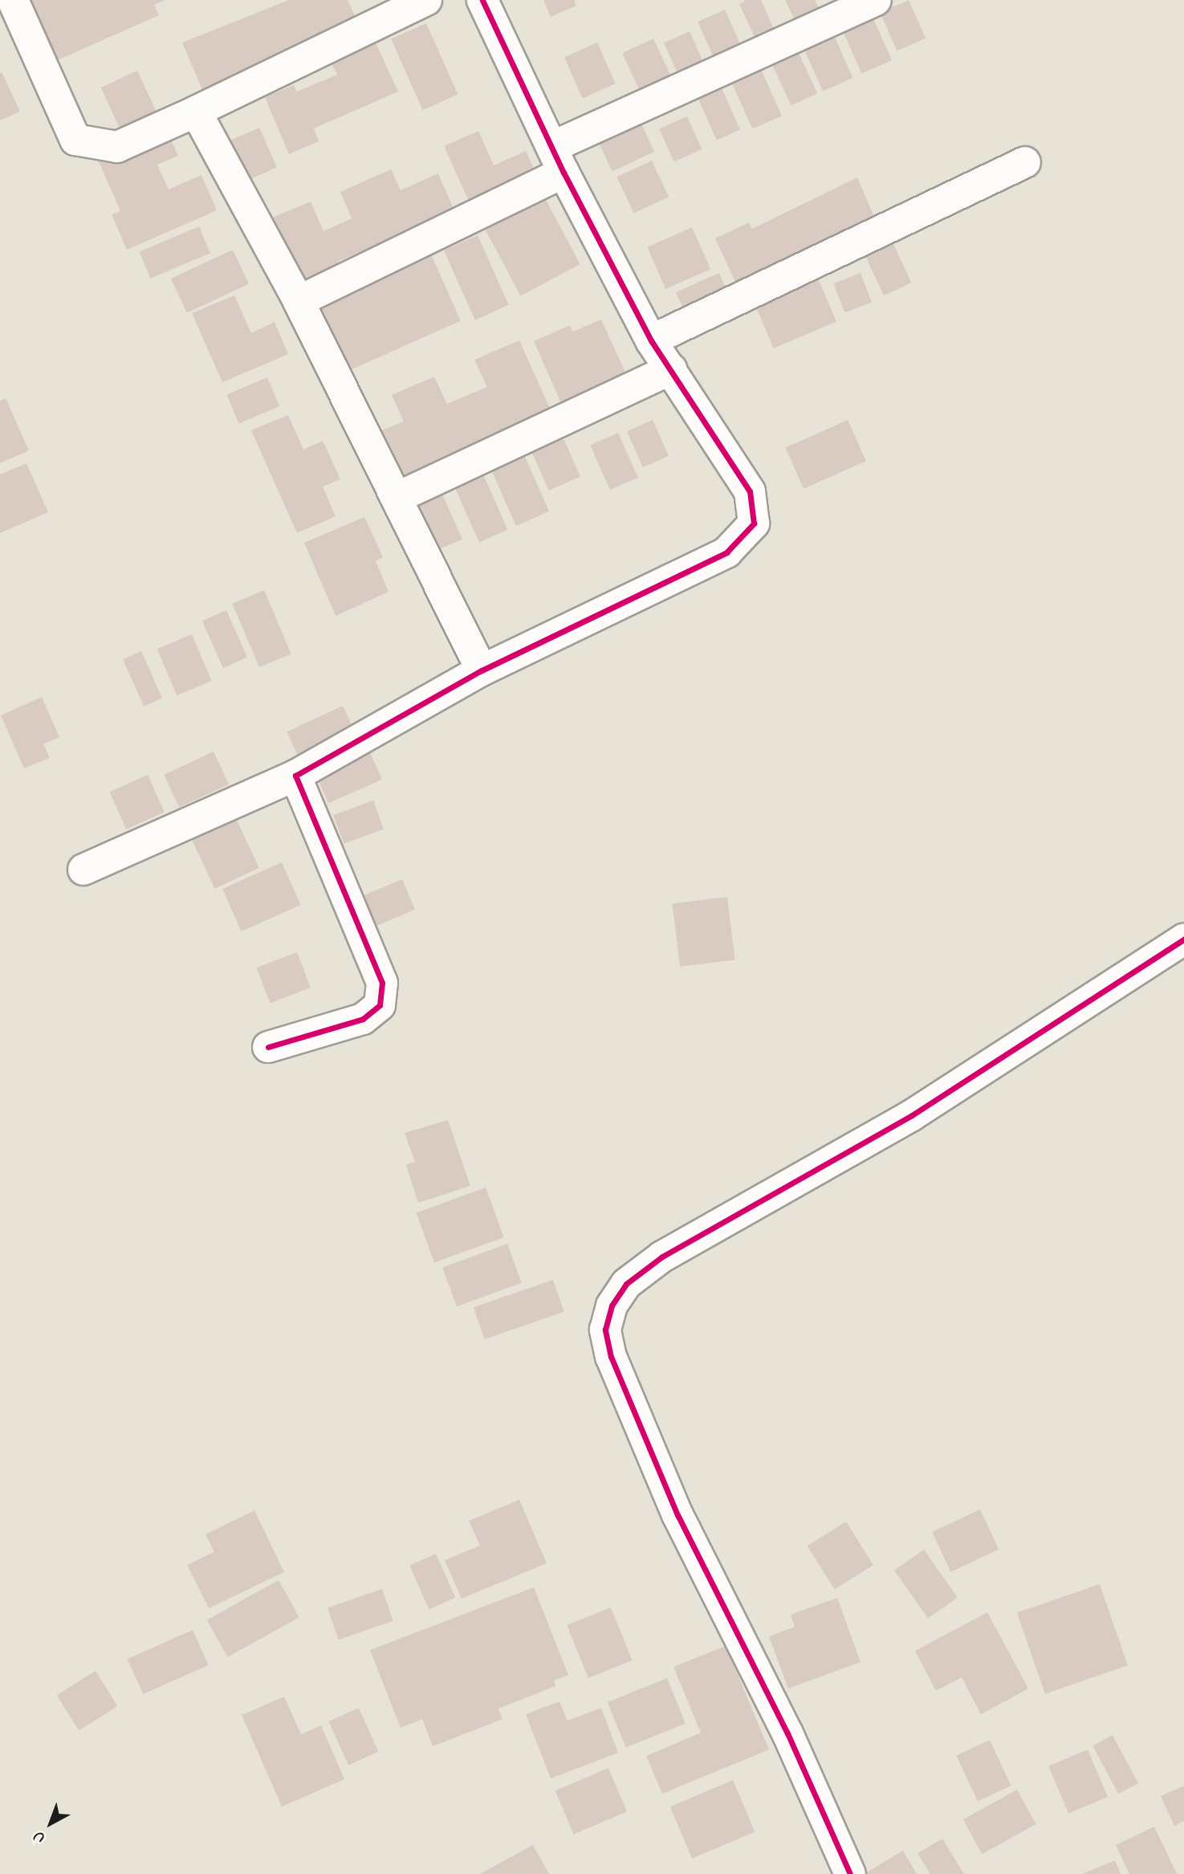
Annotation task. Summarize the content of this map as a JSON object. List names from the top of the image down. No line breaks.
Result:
{"north":"bottom left"}
